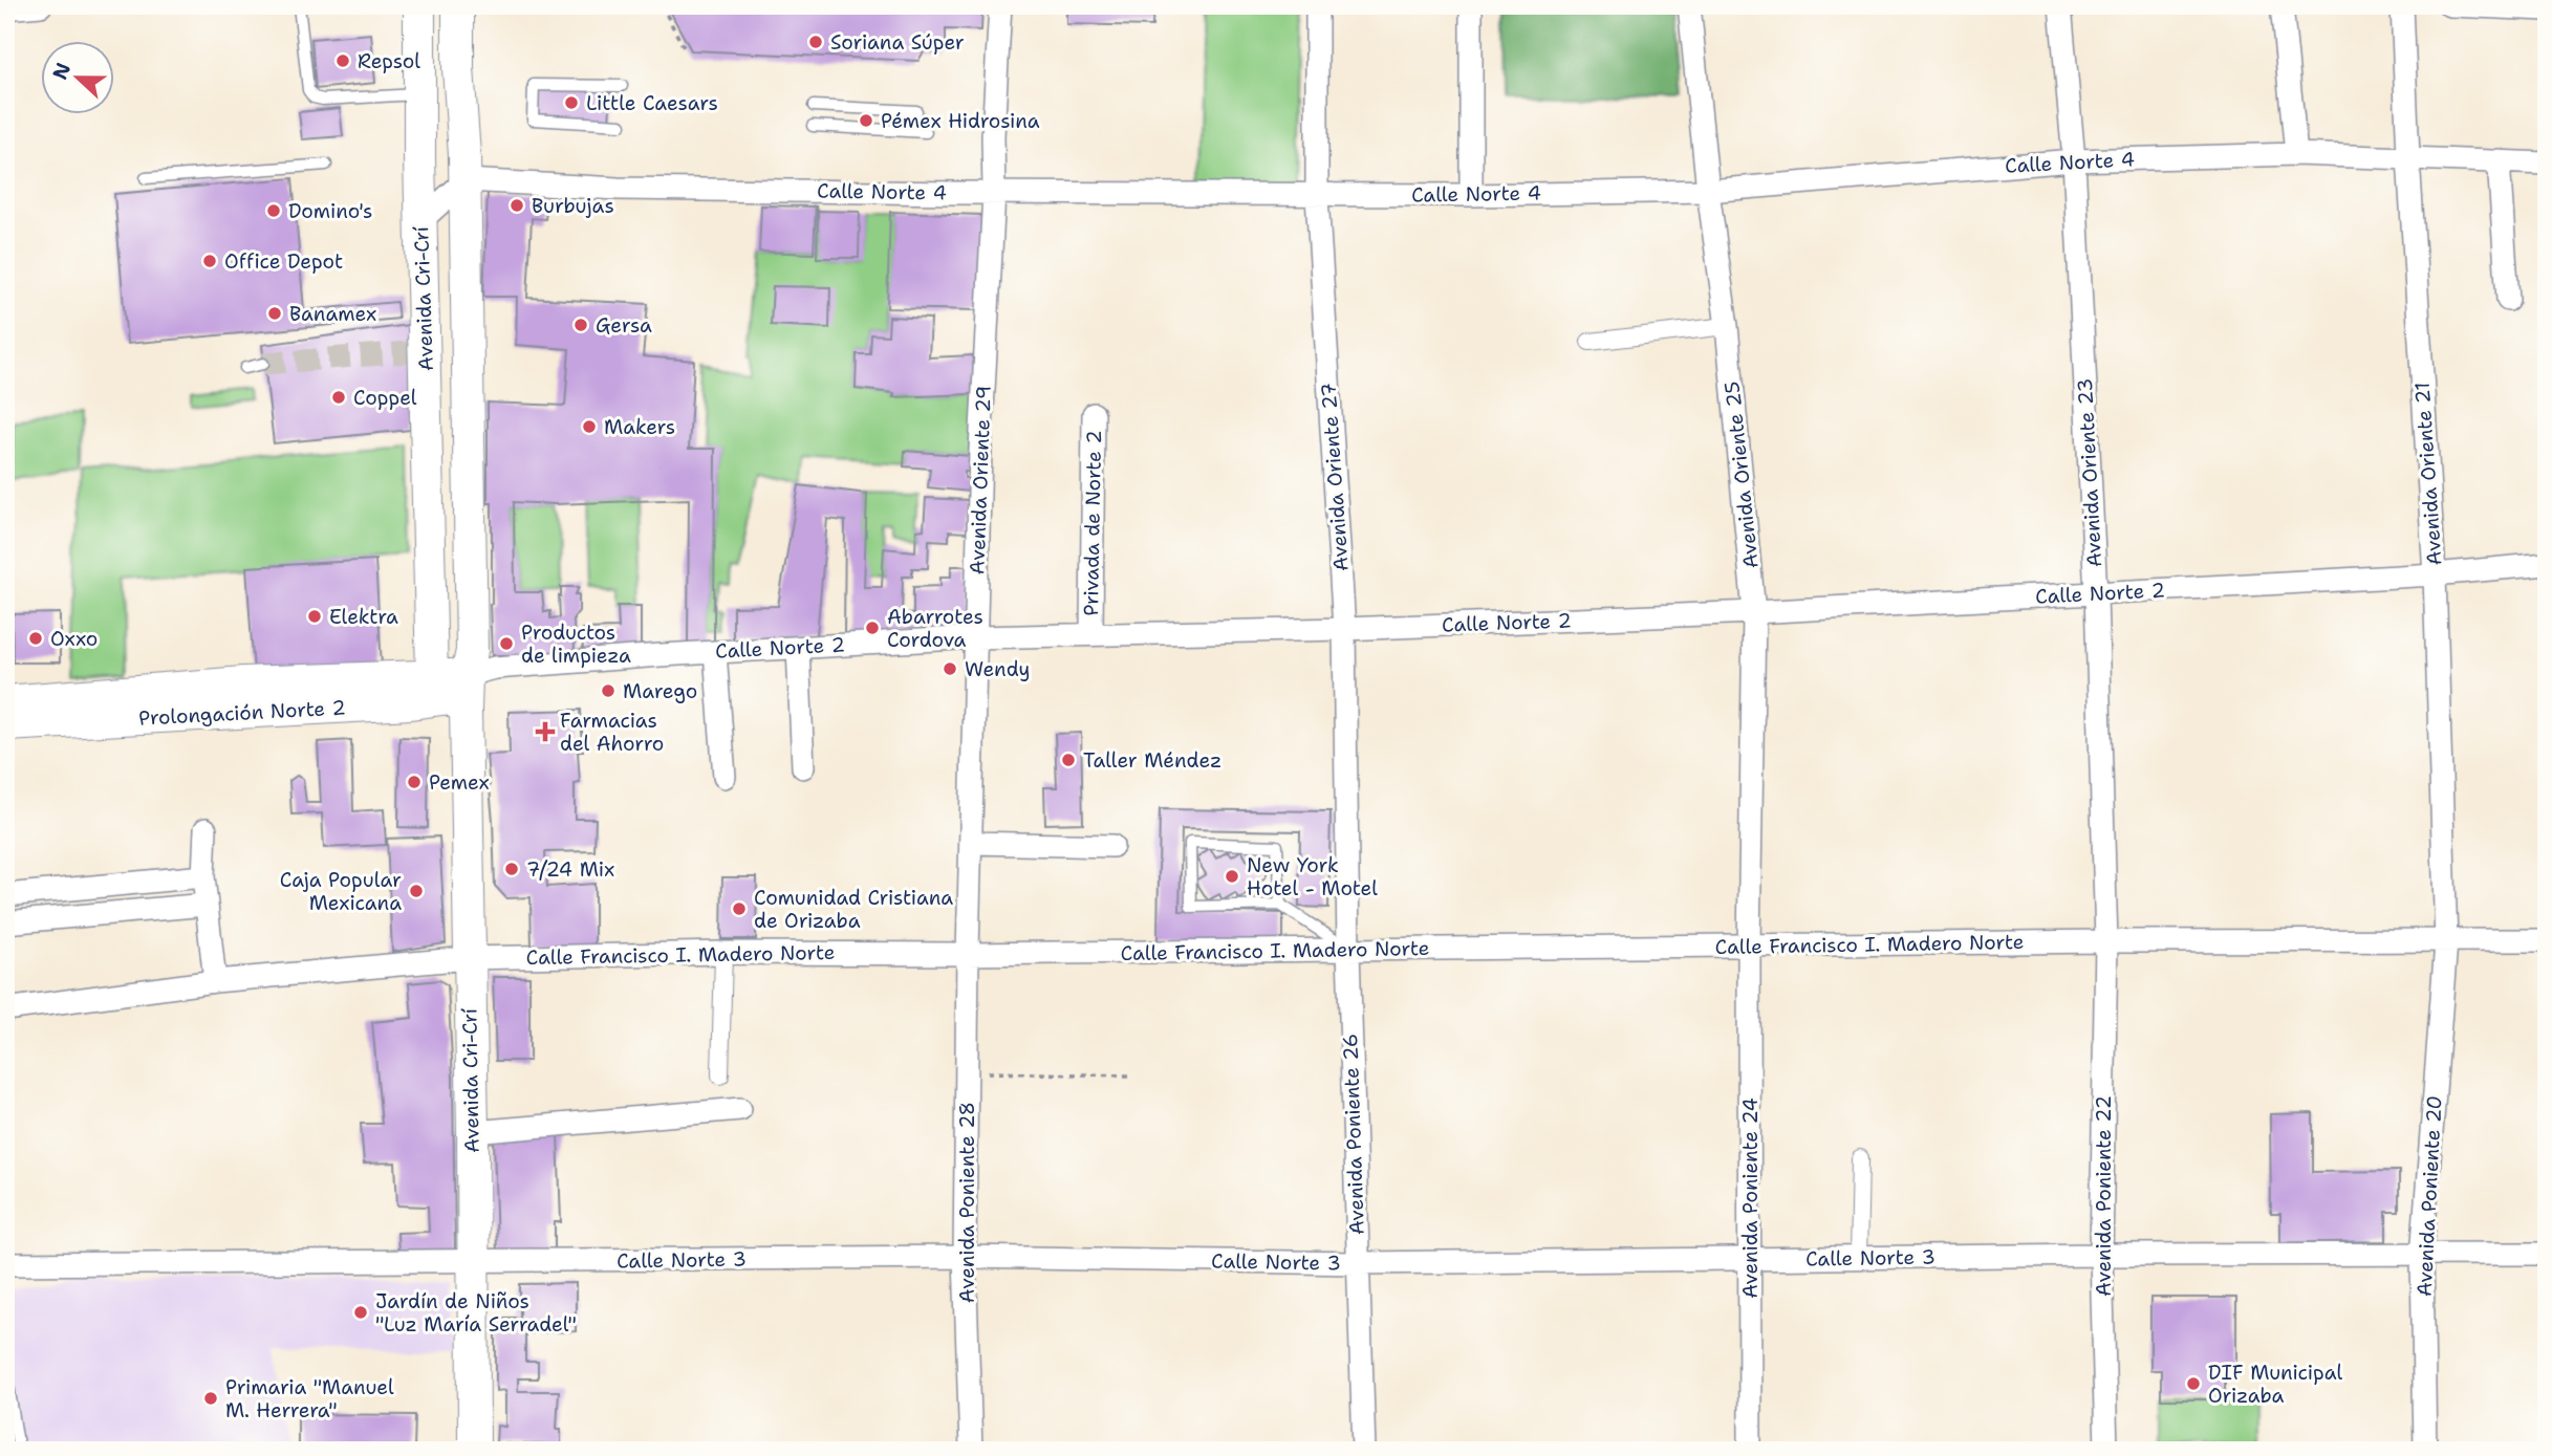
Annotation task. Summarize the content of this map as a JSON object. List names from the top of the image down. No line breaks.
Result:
{"streets":{"main road":["Avenida Cri-Crí","Prolongación Norte 2"],"street":["Calle Norte 4","Avenida Oriente 23","Avenida Oriente 21","Avenida Oriente 25","Avenida Oriente 27","Avenida Oriente 29","Privada de Norte 2","Calle Norte 2","Calle Francisco I. Madero Norte","Avenida Poniente 26","Avenida Poniente 22","Avenida Poniente 20","Avenida Poniente 24","Avenida Poniente 28","Calle Norte 3"]},"crossings":[["Calle Norte 4","Avenida Cri-Crí"],["Calle Norte 4","Avenida Oriente 23"],["Calle Norte 4","Avenida Oriente 21"],["Calle Norte 4","Avenida Oriente 25"],["Calle Norte 4","Avenida Oriente 27"],["Calle Norte 4","Avenida Oriente 29"],["Avenida Cri-Crí","Calle Norte 2"],["Avenida Cri-Crí","Prolongación Norte 2"],["Avenida Cri-Crí","Calle Francisco I. Madero Norte"],["Avenida Cri-Crí","Calle Norte 3"],["Avenida Oriente 23","Calle Norte 2"],["Avenida Oriente 23","Calle Francisco I. Madero Norte"],["Avenida Oriente 23","Avenida Poniente 22"],["Avenida Oriente 21","Calle Norte 2"],["Avenida Oriente 21","Calle Francisco I. Madero Norte"],["Avenida Oriente 21","Avenida Poniente 20"],["Avenida Oriente 25","Calle Norte 2"],["Avenida Oriente 25","Calle Francisco I. Madero Norte"],["Avenida Oriente 25","Avenida Poniente 24"],["Avenida Oriente 27","Calle Norte 2"],["Avenida Oriente 27","Calle Francisco I. Madero Norte"],["Avenida Oriente 27","Avenida Poniente 26"],["Avenida Oriente 29","Calle Norte 2"],["Avenida Oriente 29","Calle Francisco I. Madero Norte"],["Avenida Oriente 29","Avenida Poniente 28"],["Privada de Norte 2","Calle Norte 2"],["Calle Norte 2","Prolongación Norte 2"],["Calle Francisco I. Madero Norte","Avenida Poniente 26"],["Calle Francisco I. Madero Norte","Avenida Poniente 22"],["Calle Francisco I. Madero Norte","Avenida Poniente 20"],["Calle Francisco I. Madero Norte","Avenida Poniente 24"],["Calle Francisco I. Madero Norte","Avenida Poniente 28"],["Avenida Poniente 26","Calle Norte 3"],["Avenida Poniente 22","Calle Norte 3"],["Avenida Poniente 20","Calle Norte 3"],["Avenida Poniente 24","Calle Norte 3"],["Avenida Poniente 28","Calle Norte 3"]],"places":{"other":["Soriana Súper","Repsol","Little Caesars","Pémex Hidrosina","Burbujas","Domino's","Office Depot","Banamex","Gersa","Coppel","Makers","Elektra","Abarrotes Cordova","Oxxo","Productos de limpieza","Wendy","Marego","Taller Méndez","Pemex","7/24 Mix","New York Hotel - Motel","Caja Popular Mexicana","Comunidad Cristiana de Orizaba","Jardín de Niños \"Luz María Serradel\"","DIF Municipal Orizaba","Primaria \"Manuel M. Herrera\""],"health":["Farmacias del Ahorro"]},"north":"left"}
